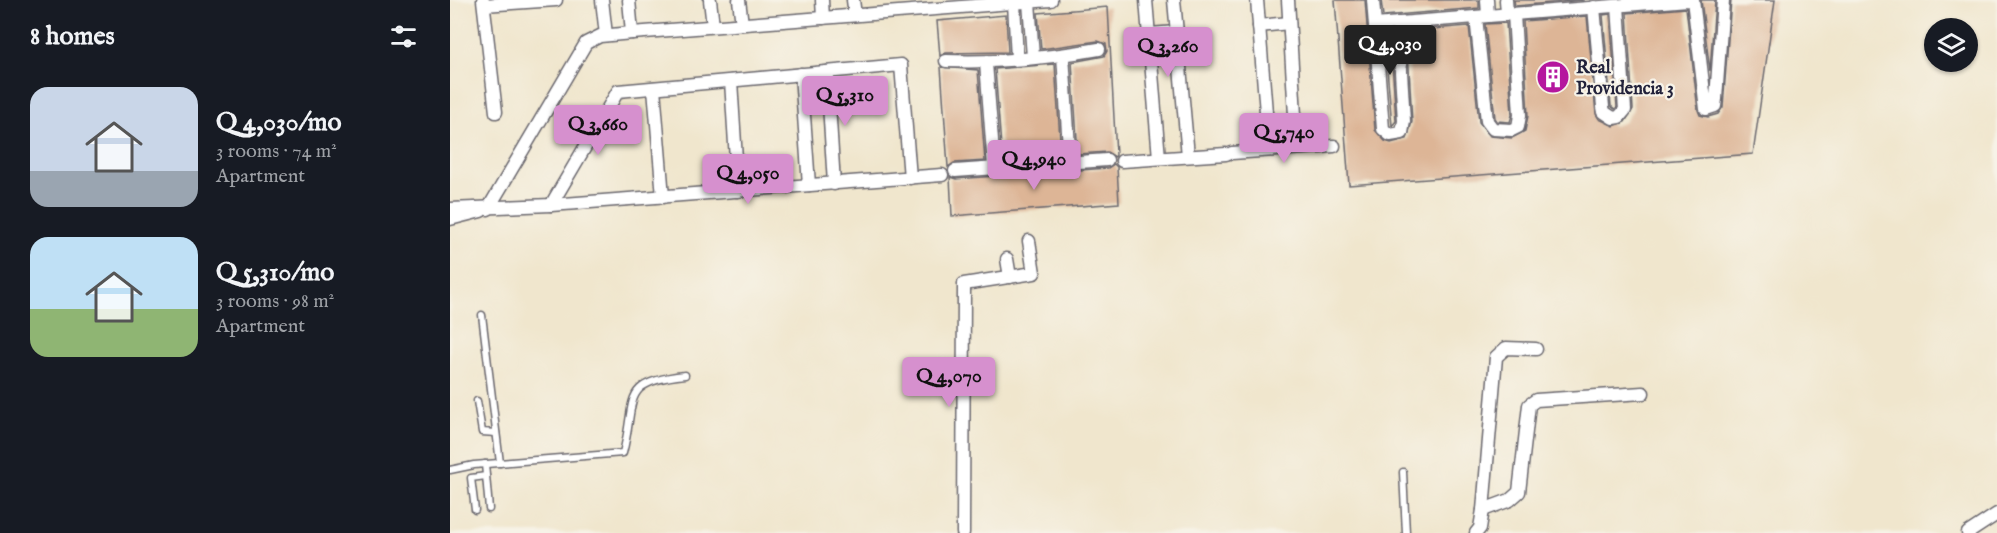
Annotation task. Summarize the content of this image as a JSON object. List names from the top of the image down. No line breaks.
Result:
{"places":{"building":["Real Providencia 3"]},"page":{"heading":"8 homes","price":["Q 4,030","Q 3,260","Q 5,310","Q 3,660","Q 5,740","Q 4,940","Q 4,050","Q 4,070"],"list":[{"name":"Q 4,030/mo","note":"3 rooms · 74 m² · Apartment"},{"name":"Q 5,310/mo","note":"3 rooms · 98 m² · Apartment"}]}}
